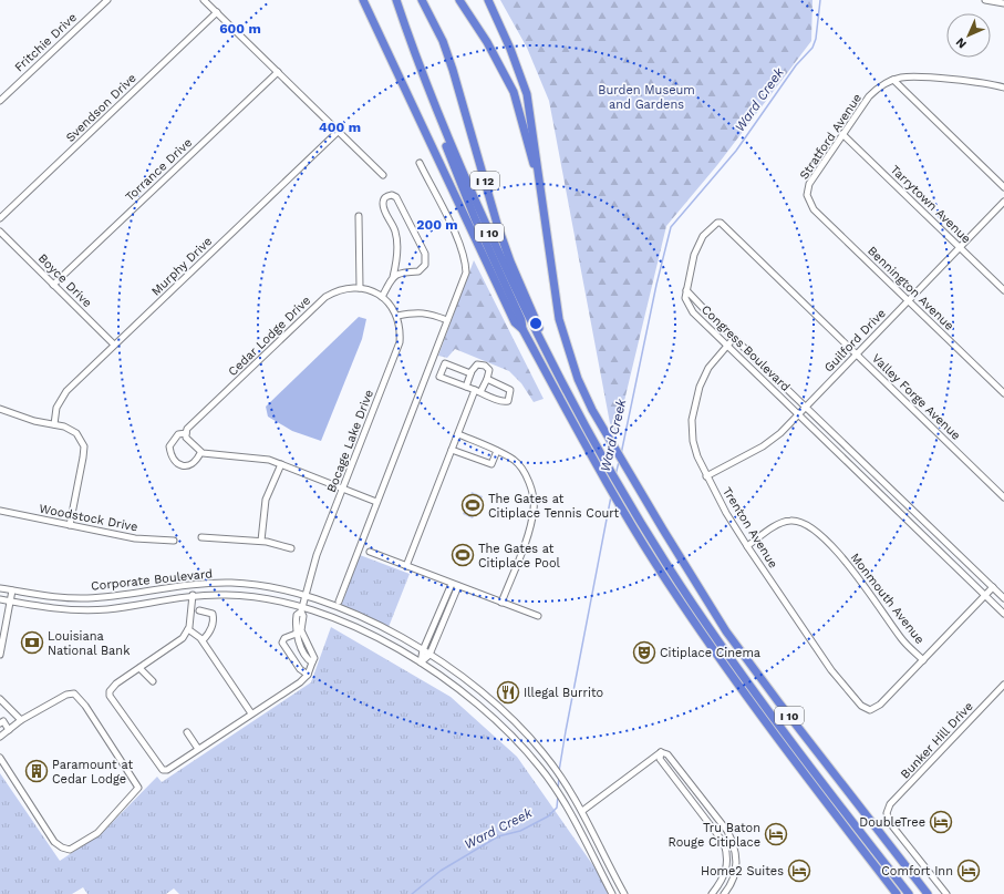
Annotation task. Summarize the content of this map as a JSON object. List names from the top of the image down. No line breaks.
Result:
{"streets":{"highway":["I 12","I 10"],"street":["Fritchie Drive","Svendson Drive","Stratford Avenue","Torrance Drive","Tarrytown Avenue","Murphy Drive","Boyce Drive","Bennington Avenue","Cedar Lodge Drive","Guilford Drive","Congress Boulevard","Valley Forge Avenue","Bocage Lake Drive","Woodstock Drive","Trenton Avenue","Corporate Boulevard","Monmouth Avenue","Bunker Hill Drive"]},"crossings":[["Stratford Avenue","Tarrytown Avenue"],["Stratford Avenue","Bennington Avenue"],["Torrance Drive","Boyce Drive"],["I 12","I 10"],["Tarrytown Avenue","Guilford Drive"],["Murphy Drive","Boyce Drive"],["Bennington Avenue","Guilford Drive"],["Guilford Drive","Congress Boulevard"],["Guilford Drive","Valley Forge Avenue"],["Guilford Drive","Trenton Avenue"],["Congress Boulevard","Valley Forge Avenue"],["Congress Boulevard","Trenton Avenue"],["Bocage Lake Drive","Corporate Boulevard"],["Trenton Avenue","Monmouth Avenue"]],"water":["Ward Creek"],"parks":["Burden Museum and Gardens"],"places":{"sports":["The Gates at Citiplace Tennis Court","The Gates at Citiplace Pool"],"bank":["Louisiana National Bank"],"theatre":["Citiplace Cinema"],"restaurant":["Illegal Burrito"],"building":["Paramount at Cedar Lodge"],"hotel":["DoubleTree","Tru Baton Rouge Citiplace","Home2 Suites","Comfort Inn"]},"north":"bottom left","rings":["600 m","400 m","200 m"]}
